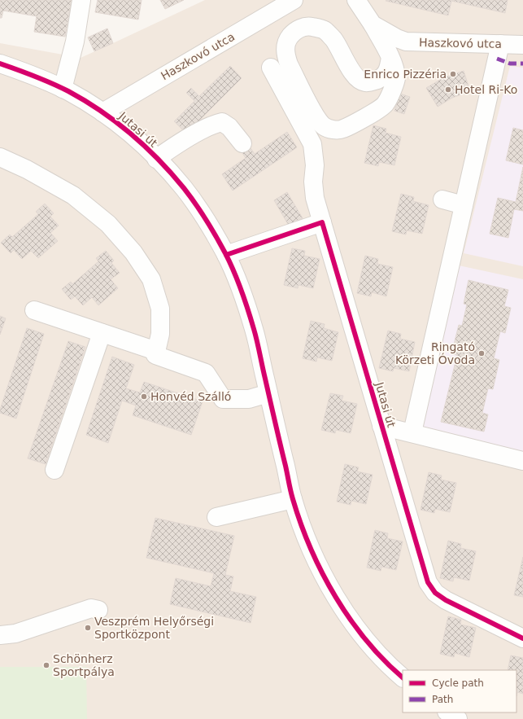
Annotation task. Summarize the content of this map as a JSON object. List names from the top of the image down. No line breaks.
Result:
{"streets":{"street":["Haszkovó utca","Jutasi út"]},"crossings":[["Haszkovó utca","Jutasi út"]],"places":["Enrico Pizzéria","Hotel Ri-Ko","Ringató Körzeti Óvoda","Honvéd Szálló","Veszprém Helyőrségi Sportközpont","Schönherz Sportpálya"],"legend":["Cycle path","Path"]}
